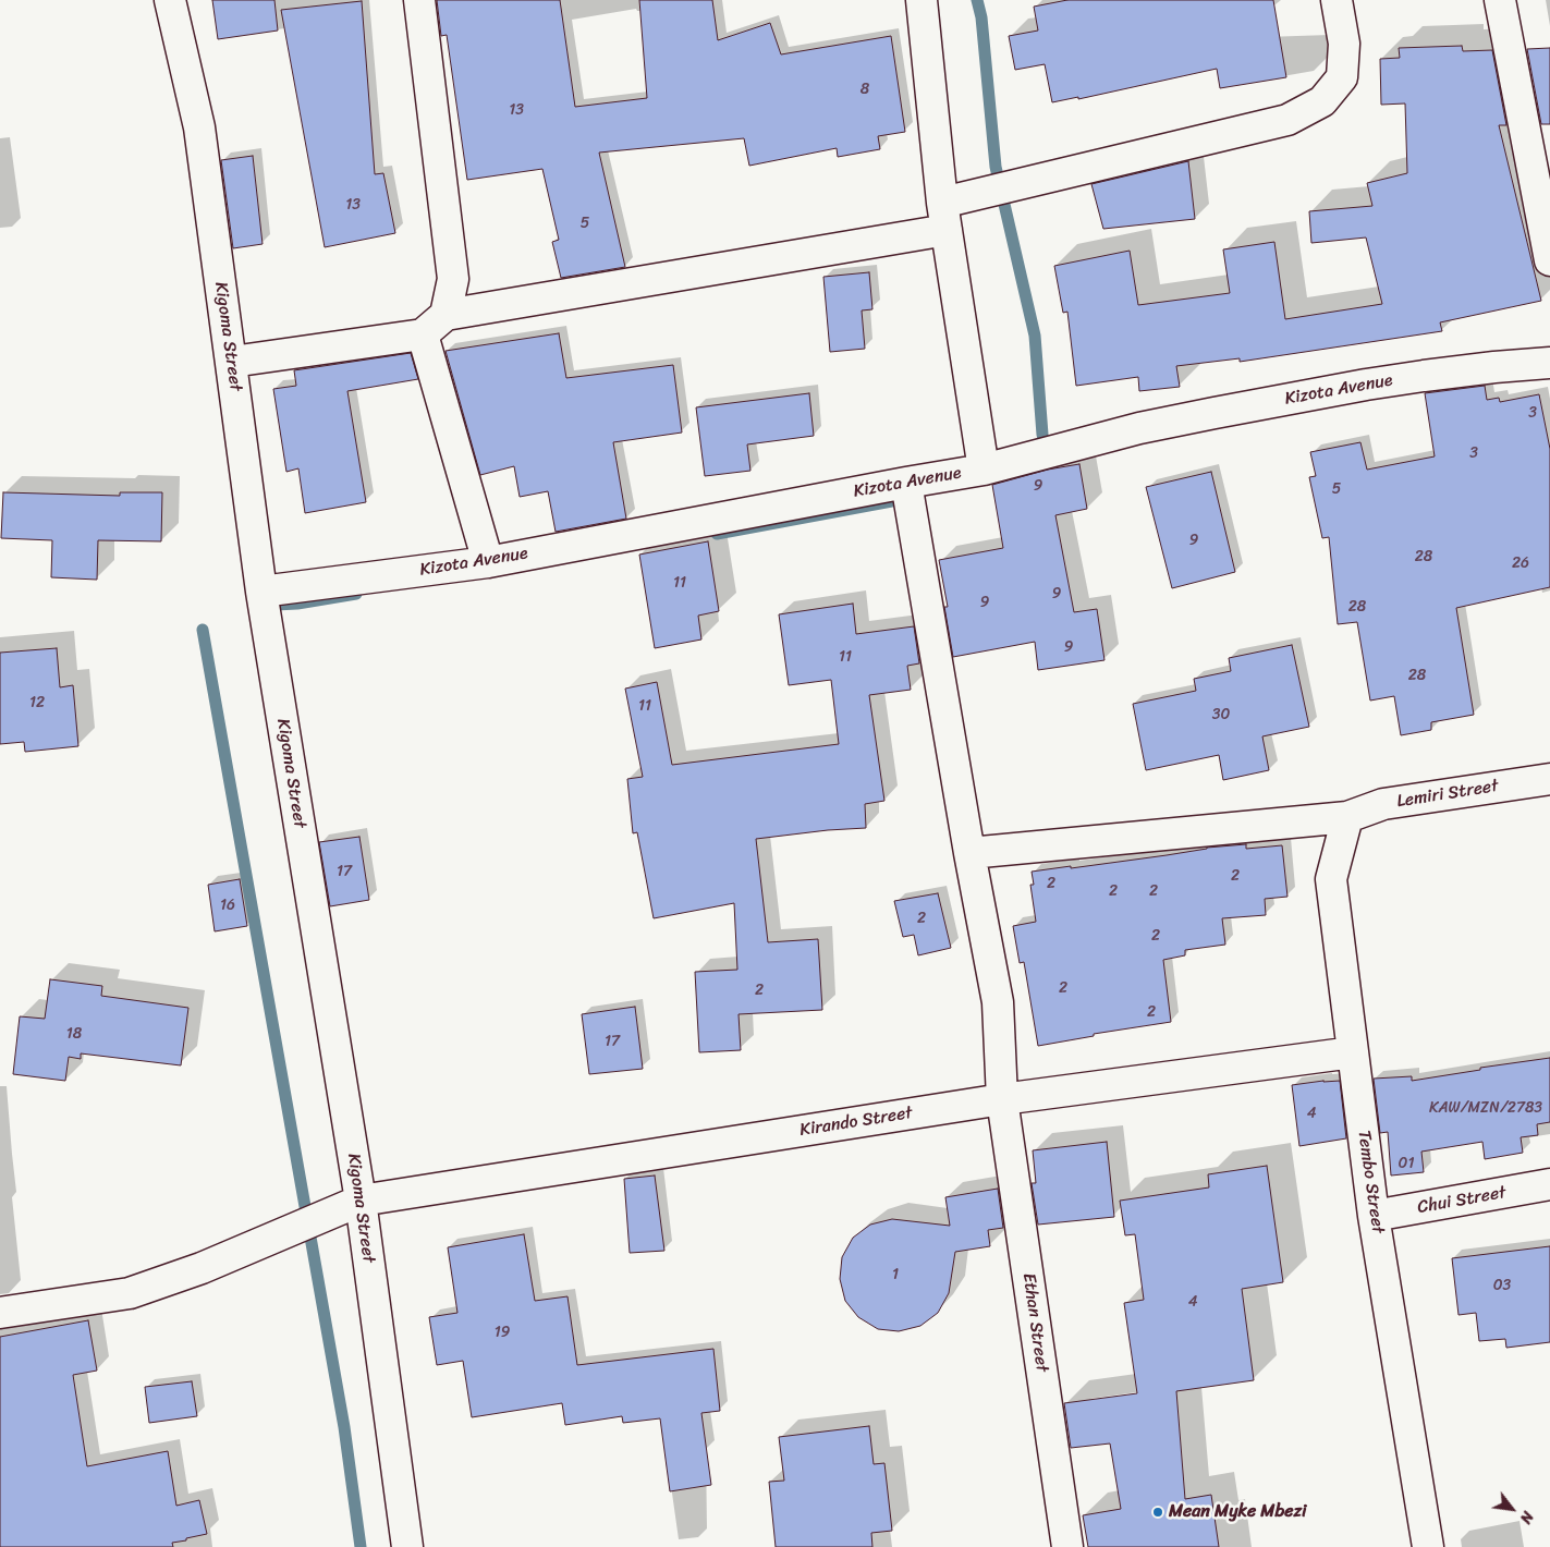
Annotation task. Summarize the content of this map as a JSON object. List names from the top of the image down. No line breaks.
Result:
{"streets":{"street":["Kigoma Street","Kizota Avenue","Lemiri Street","Kirando Street","Tembo Street","Chui Street","Ethan Street"]},"crossings":[["Kigoma Street","Kizota Avenue"],["Kigoma Street","Kirando Street"],["Kizota Avenue","Ethan Street"],["Lemiri Street","Tembo Street"],["Lemiri Street","Ethan Street"],["Kirando Street","Tembo Street"],["Kirando Street","Ethan Street"],["Tembo Street","Chui Street"]],"places":["Mean Myke Mbezi"],"house_numbers":["8","13","13","5","3","3","9","5","9","28","26","11","9","9","28","9","11","28","12","11","30","17","2","2","2","2","16","2","2","2","2","2","18","17","KAW/MZN/2783","4","01","1","03","4","19"],"north":"bottom right"}
